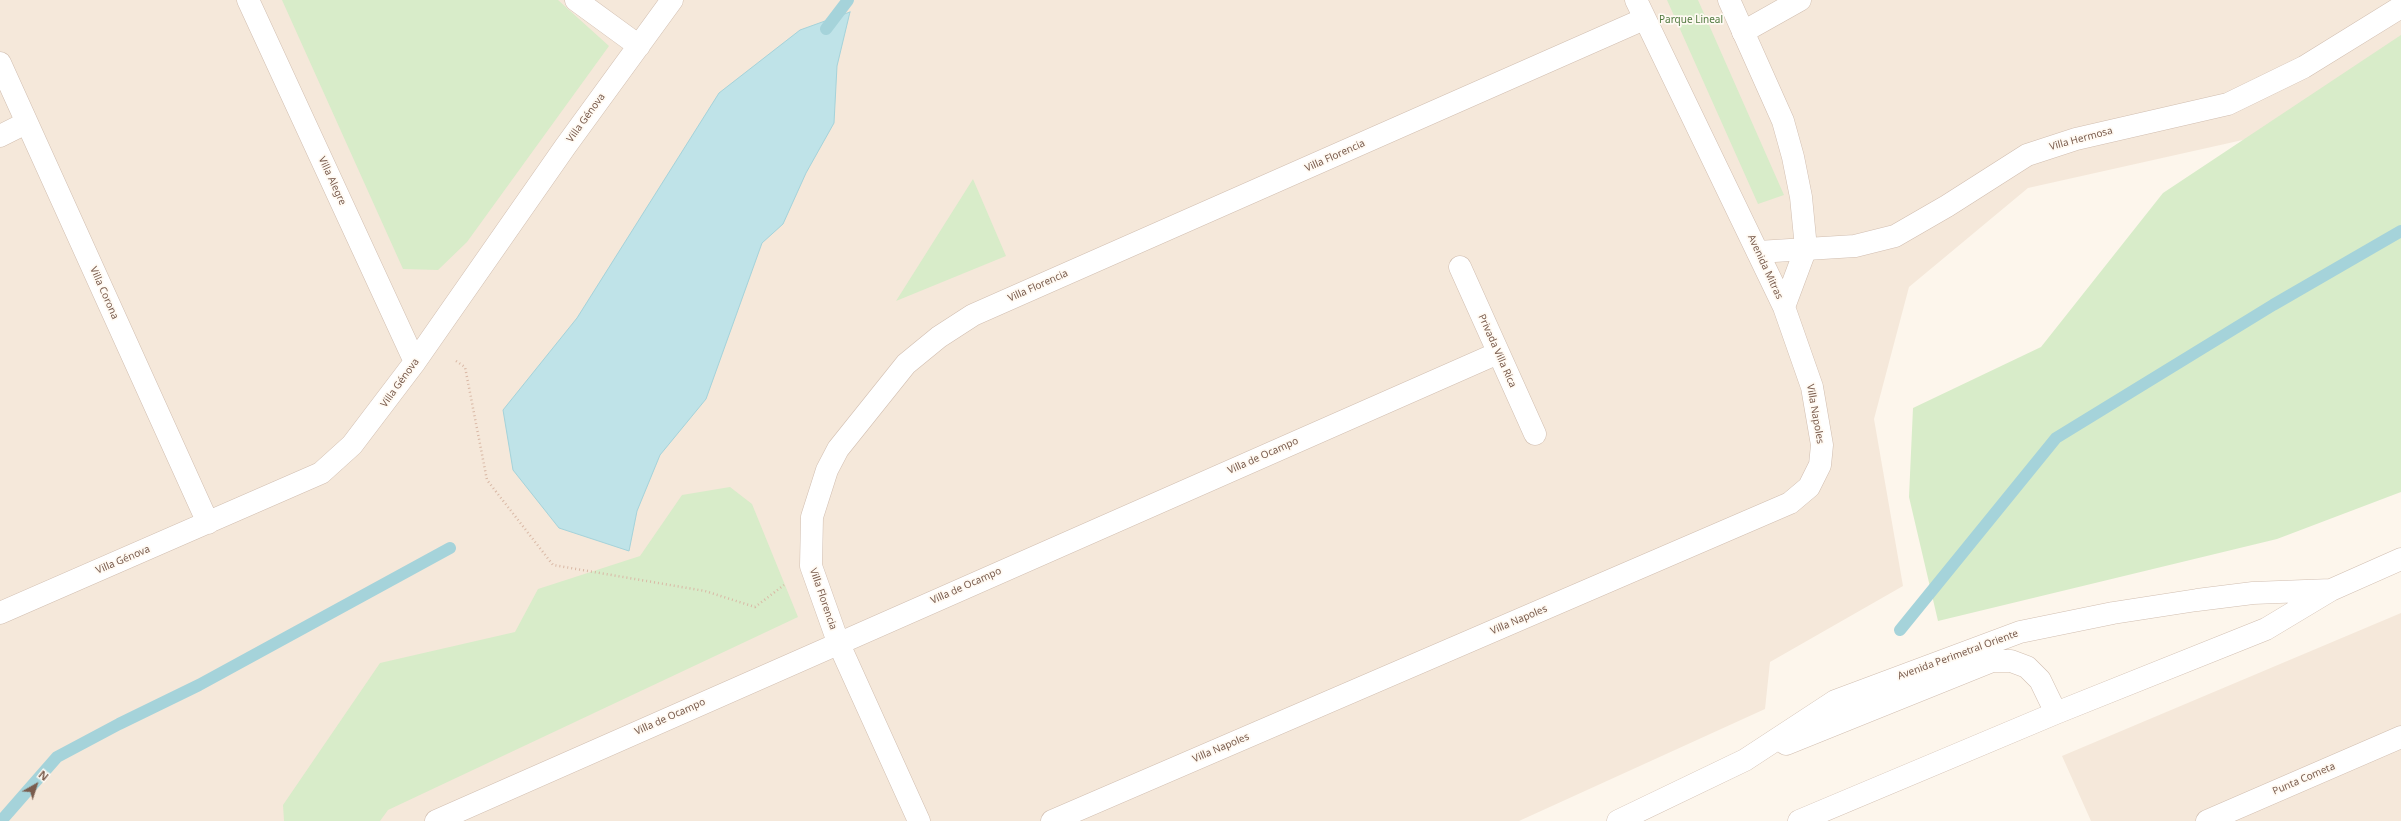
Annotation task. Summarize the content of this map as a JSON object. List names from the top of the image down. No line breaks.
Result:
{"streets":{"street":["Villa Génova","Villa Hermosa","Villa Florencia","Villa Alegre","Avenida Mitras","Villa Corona","Privada Villa Rica","Villa Napoles","Villa de Ocampo","Avenida Perimetral Oriente","Punta Cometa"]},"crossings":[["Villa Génova","Villa Alegre"],["Villa Génova","Villa Corona"],["Villa Hermosa","Avenida Mitras"],["Villa Florencia","Avenida Mitras"],["Villa Florencia","Villa de Ocampo"],["Avenida Mitras","Villa Napoles"],["Privada Villa Rica","Villa de Ocampo"]],"parks":["Parque Lineal"],"north":"top right"}
